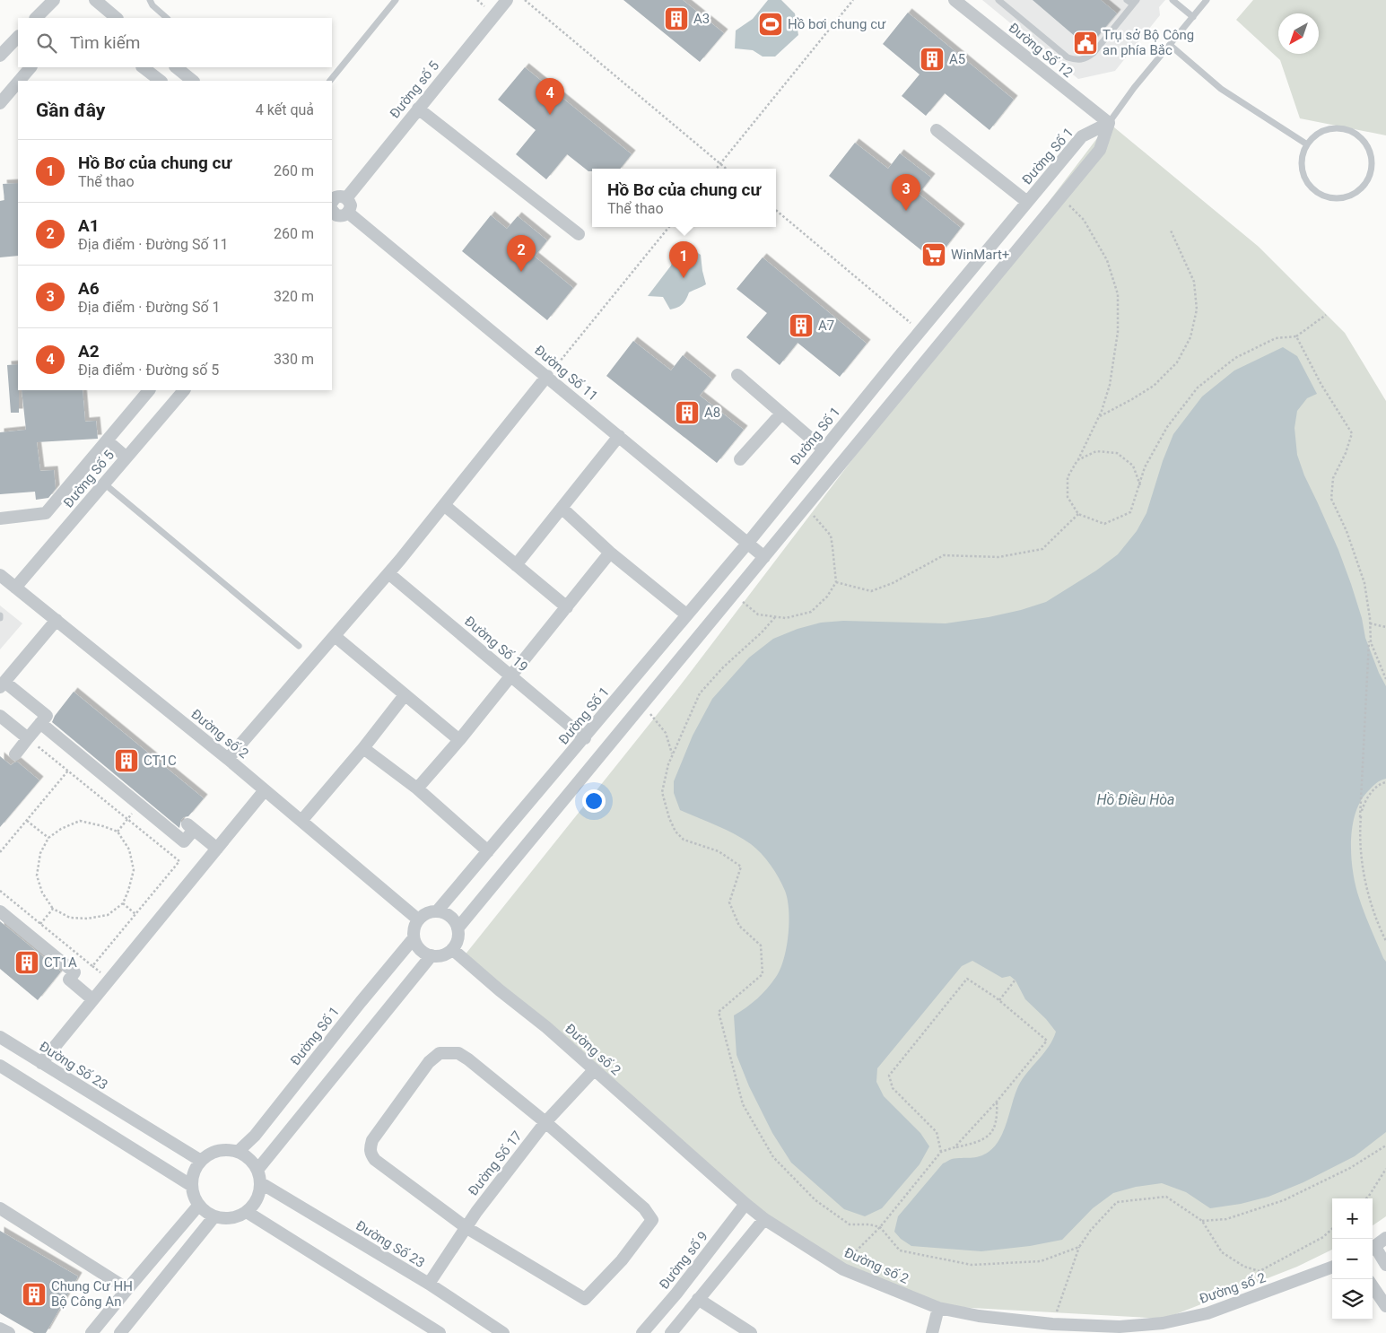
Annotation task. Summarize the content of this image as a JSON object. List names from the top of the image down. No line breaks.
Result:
{"streets":{"street":["Đường Số 12","Đường số 5","Đường Số 1","Đường Số 11","Đường Số 5","Đường Số 19","Đường số 2","Đường Số 23","Đường Số 17","Đường số 9"]},"crossings":[["Đường Số 12","Đường Số 1"],["Đường số 5","Đường Số 11"],["Đường Số 1","Đường Số 11"],["Đường Số 1","Đường Số 19"],["Đường Số 1","Đường số 2"],["Đường Số 1","Đường Số 23"],["Đường Số 5","Đường số 2"],["Đường số 2","Đường Số 17"],["Đường số 2","Đường số 9"],["Đường Số 23","Đường Số 17"]],"water":["Hồ Điều Hòa"],"places":{"building":["A3","A5","A7","A8","CT1C","CT1A","Chung Cư HH Bộ Công An"],"sports":["Hồ bơi chung cư"],"public building":["Trụ sở Bộ Công an phía Bắc"],"supermarket":["WinMart+"]},"north":"bottom left","page":{"search":"Tìm kiếm","pins":["4","3","2","1"],"heading":["Gần đây","4 kết quả"],"list":[{"mark":"1","name":"Hồ Bơ của chung cư","note":"Thể thao","value":"260 m"},{"mark":"2","name":"A1","note":"Địa điểm · Đường Số 11","value":"260 m"},{"mark":"3","name":"A6","note":"Địa điểm · Đường Số 1","value":"320 m"},{"mark":"4","name":"A2","note":"Địa điểm · Đường số 5","value":"330 m"}],"popup":["Hồ Bơ của chung cư","Thể thao"],"map_buttons":["+","−"]}}
